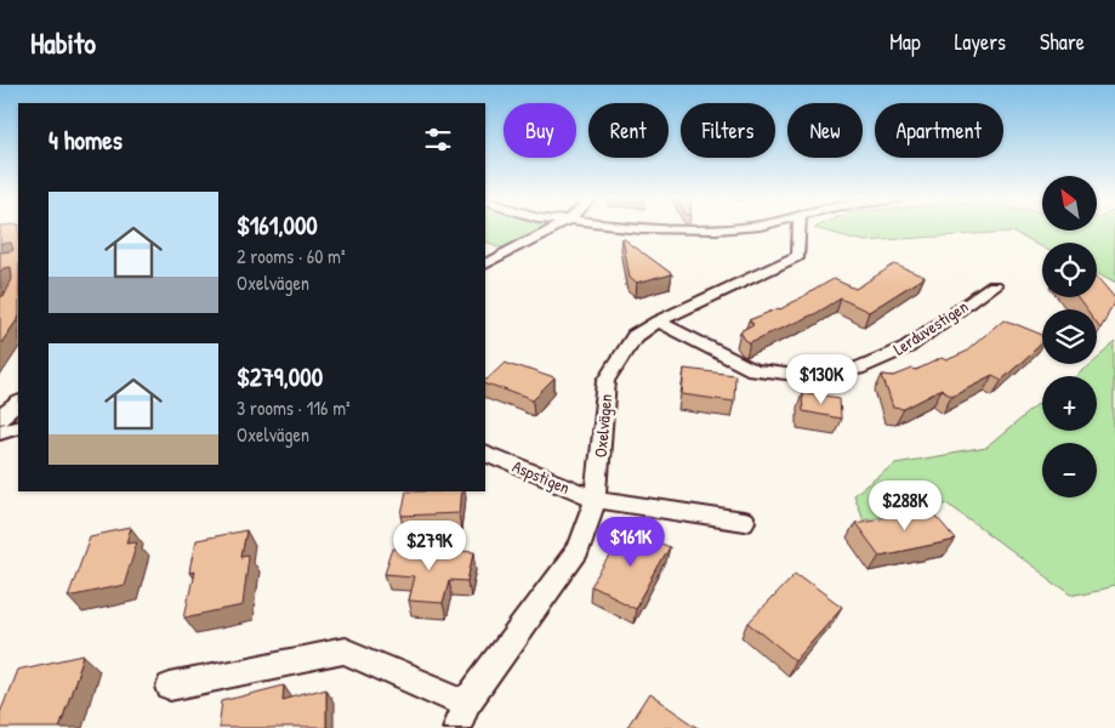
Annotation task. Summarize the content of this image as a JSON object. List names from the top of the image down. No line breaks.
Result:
{"streets":{"street":["Lerduvestigen","Oxelvägen","Aspstigen"]},"crossings":[["Lerduvestigen","Oxelvägen"],["Oxelvägen","Aspstigen"]],"north":"top left","page":{"header":"Habito","nav":["Map","Layers","Share"],"chip":["Buy","Rent","Filters","New","Apartment"],"heading":"4 homes","map_buttons":["+","−"],"list":[{"name":"$161,000","note":"2 rooms · 60 m² · Oxelvägen"},{"name":"$279,000","note":"3 rooms · 116 m² · Oxelvägen"}],"price":["$130K","$288K","$161K","$279K"]}}
